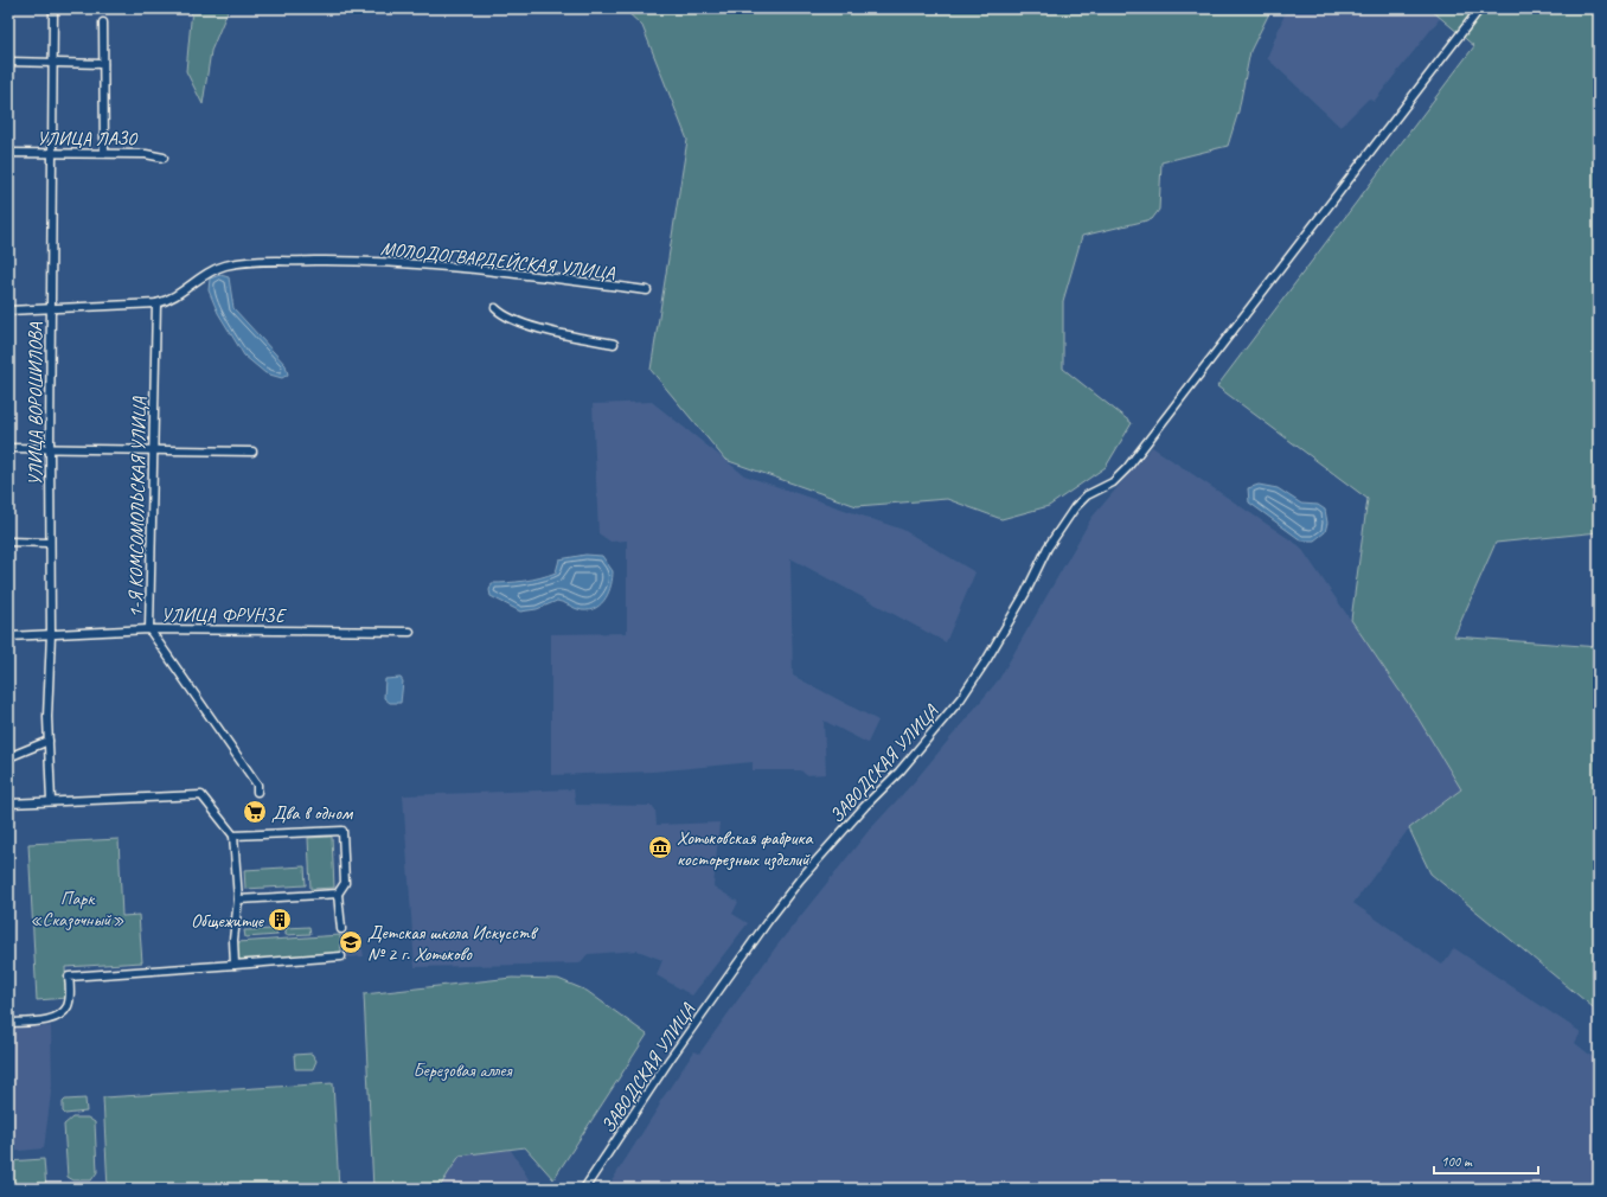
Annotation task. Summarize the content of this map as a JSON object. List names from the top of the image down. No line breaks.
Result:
{"streets":{"street":["УЛИЦА ЛАЗО","МОЛОДОГВАРДЕЙСКАЯ УЛИЦА","УЛИЦА ВОРОШИЛОВА","1-Я КОМСОМОЛЬСКАЯ УЛИЦА","УЛИЦА ФРУНЗЕ","ЗАВОДСКАЯ УЛИЦА"]},"crossings":[["УЛИЦА ЛАЗО","УЛИЦА ВОРОШИЛОВА"],["МОЛОДОГВАРДЕЙСКАЯ УЛИЦА","1-Я КОМСОМОЛЬСКАЯ УЛИЦА"],["УЛИЦА ВОРОШИЛОВА","УЛИЦА ФРУНЗЕ"],["1-Я КОМСОМОЛЬСКАЯ УЛИЦА","УЛИЦА ФРУНЗЕ"]],"parks":["Парк «Сказочный»","Березовая аллея"],"places":{"supermarket":["Два в одном"],"museum":["Хотьковская фабрика косторезных изделий"],"building":["Общежитие"],"school or university":["Детская школа Искусств № 2 г. Хотьково"]},"scale_bar":"100 m"}
